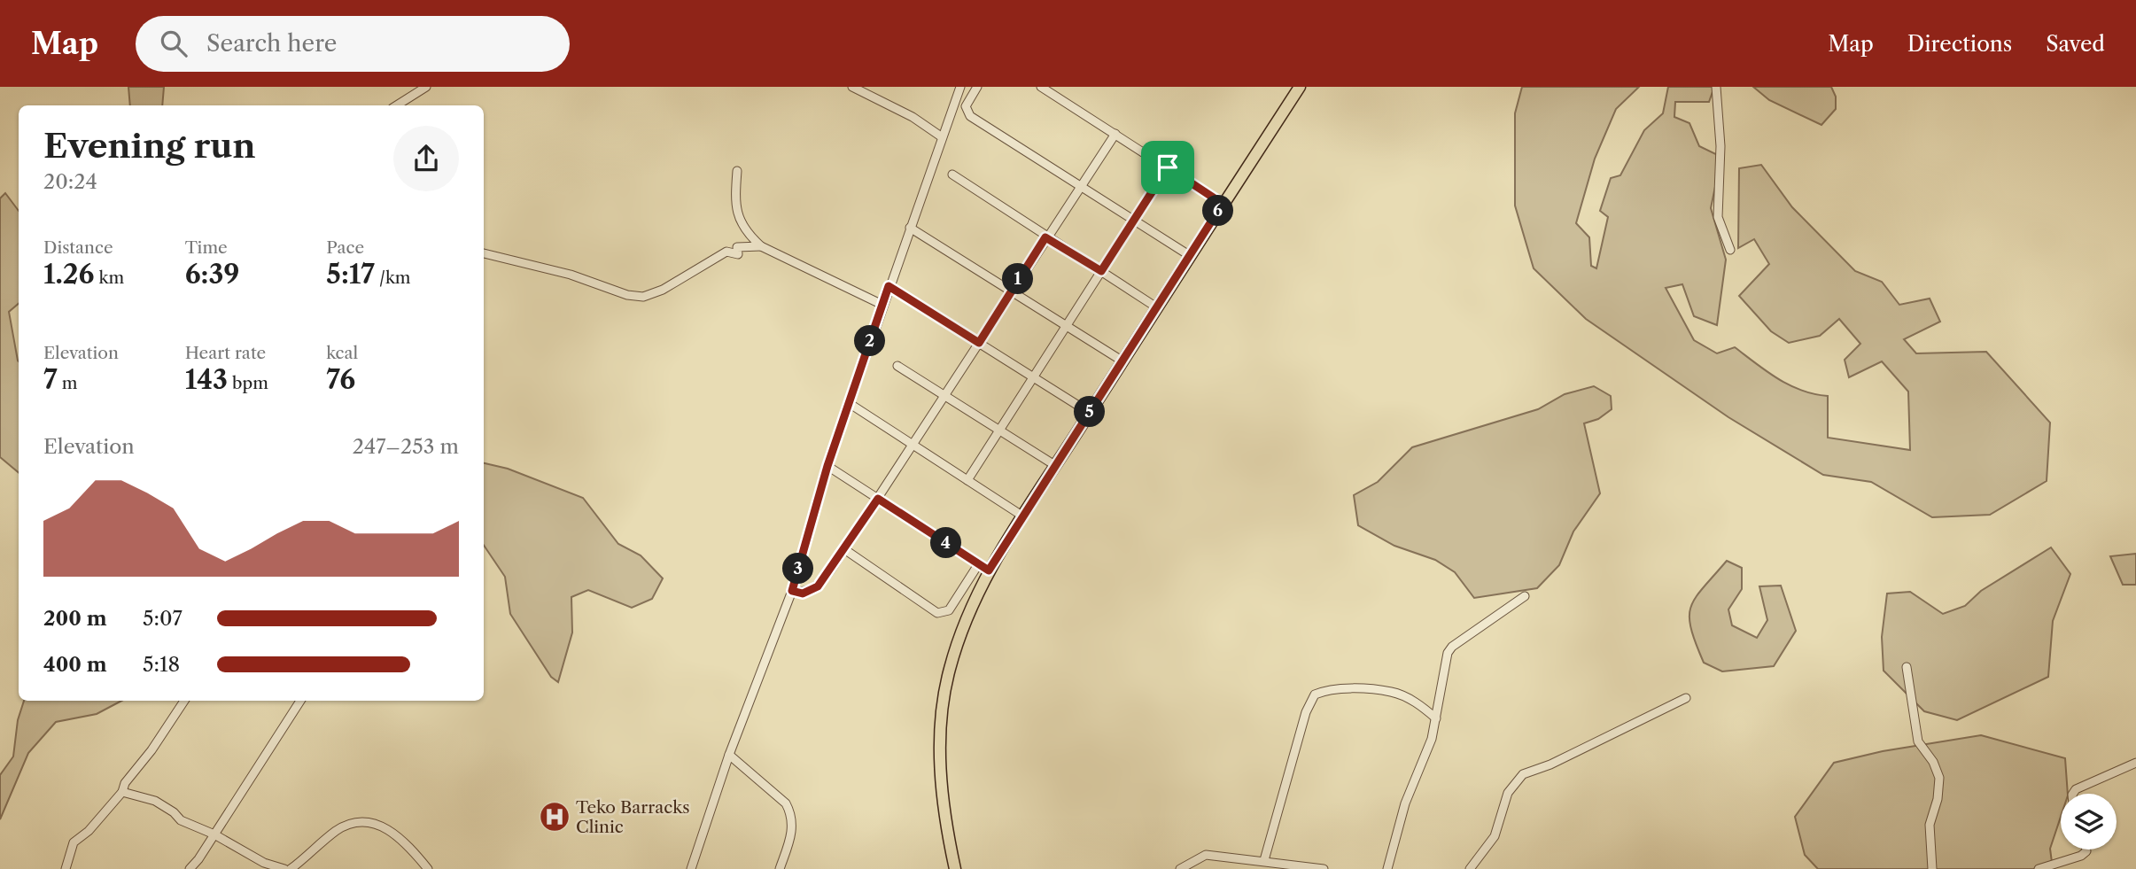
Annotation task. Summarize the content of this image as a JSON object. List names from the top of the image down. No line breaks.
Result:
{"places":{"hospital":["Teko Barracks Clinic"]},"page":{"header":"Map","search":"Search here","nav":["Map","Directions","Saved"],"heading":["Evening run","20:24"],"pins":["6","1","2","5","4","3"],"stats":[["Distance","1.26 km"],["Time","6:39"],["Pace","5:17 /km"],["Elevation","7 m"],["Heart rate","143 bpm"],["kcal","76"]],"chart":["Elevation","247–253 m"],"list":[{"name":"200 m","note":"5:07"},{"name":"400 m","note":"5:18"}]}}
